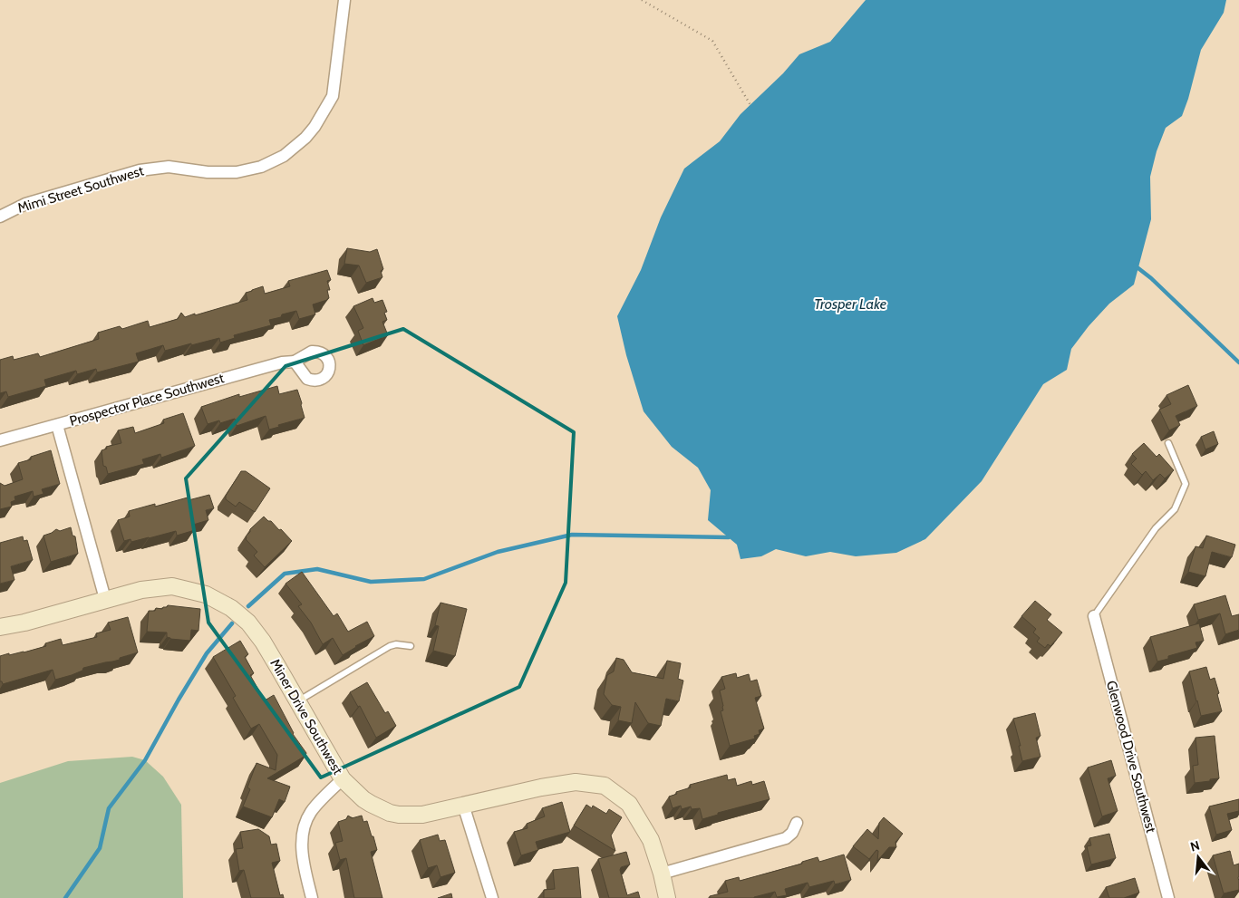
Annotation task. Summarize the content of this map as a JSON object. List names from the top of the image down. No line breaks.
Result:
{"streets":{"street":["Mimi Street Southwest","Prospector Place Southwest","Miner Drive Southwest","Glenwood Drive Southwest"]},"water":["Trosper Lake"],"north":"top"}
